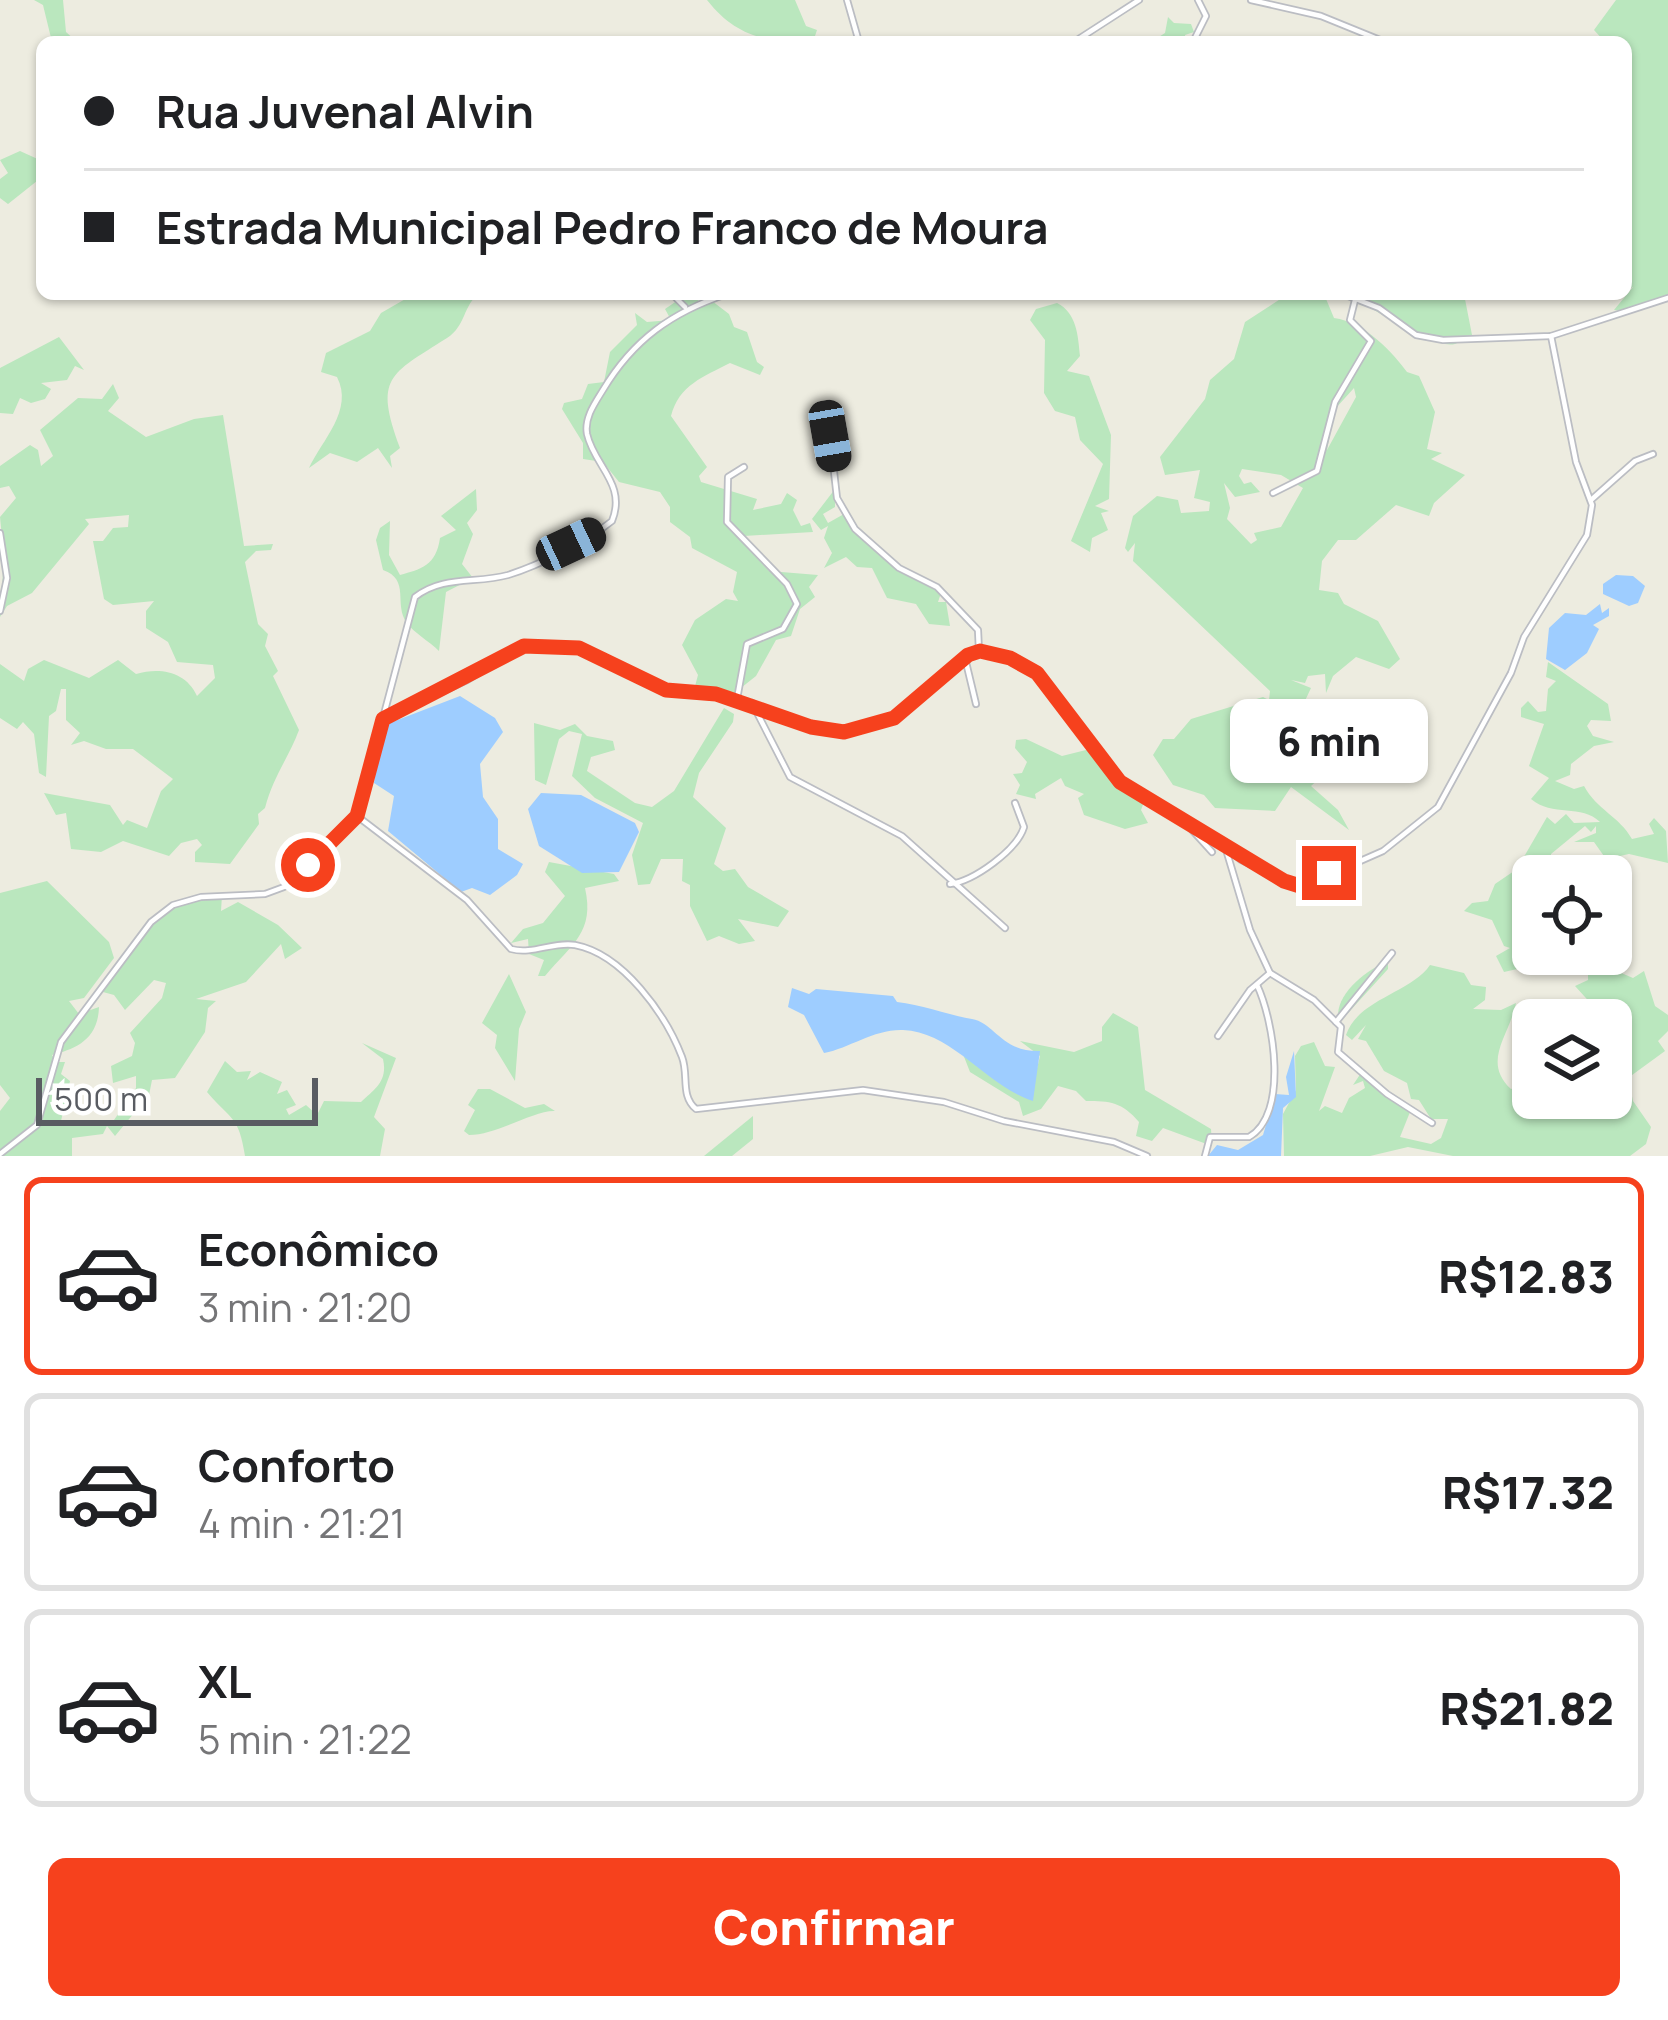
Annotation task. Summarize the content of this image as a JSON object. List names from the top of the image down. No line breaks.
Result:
{"scale_bar":"500 m","page":{"banner":["Rua Juvenal Alvin","Estrada Municipal Pedro Franco de Moura"],"bubble":"6 min","scale":"500 m","list":[{"name":"Econômico","note":"3 min · 21:20","value":"R$12.83"},{"name":"Conforto","note":"4 min · 21:21","value":"R$17.32"},{"name":"XL","note":"5 min · 21:22","value":"R$21.82"}],"buttons":"Confirmar"}}
